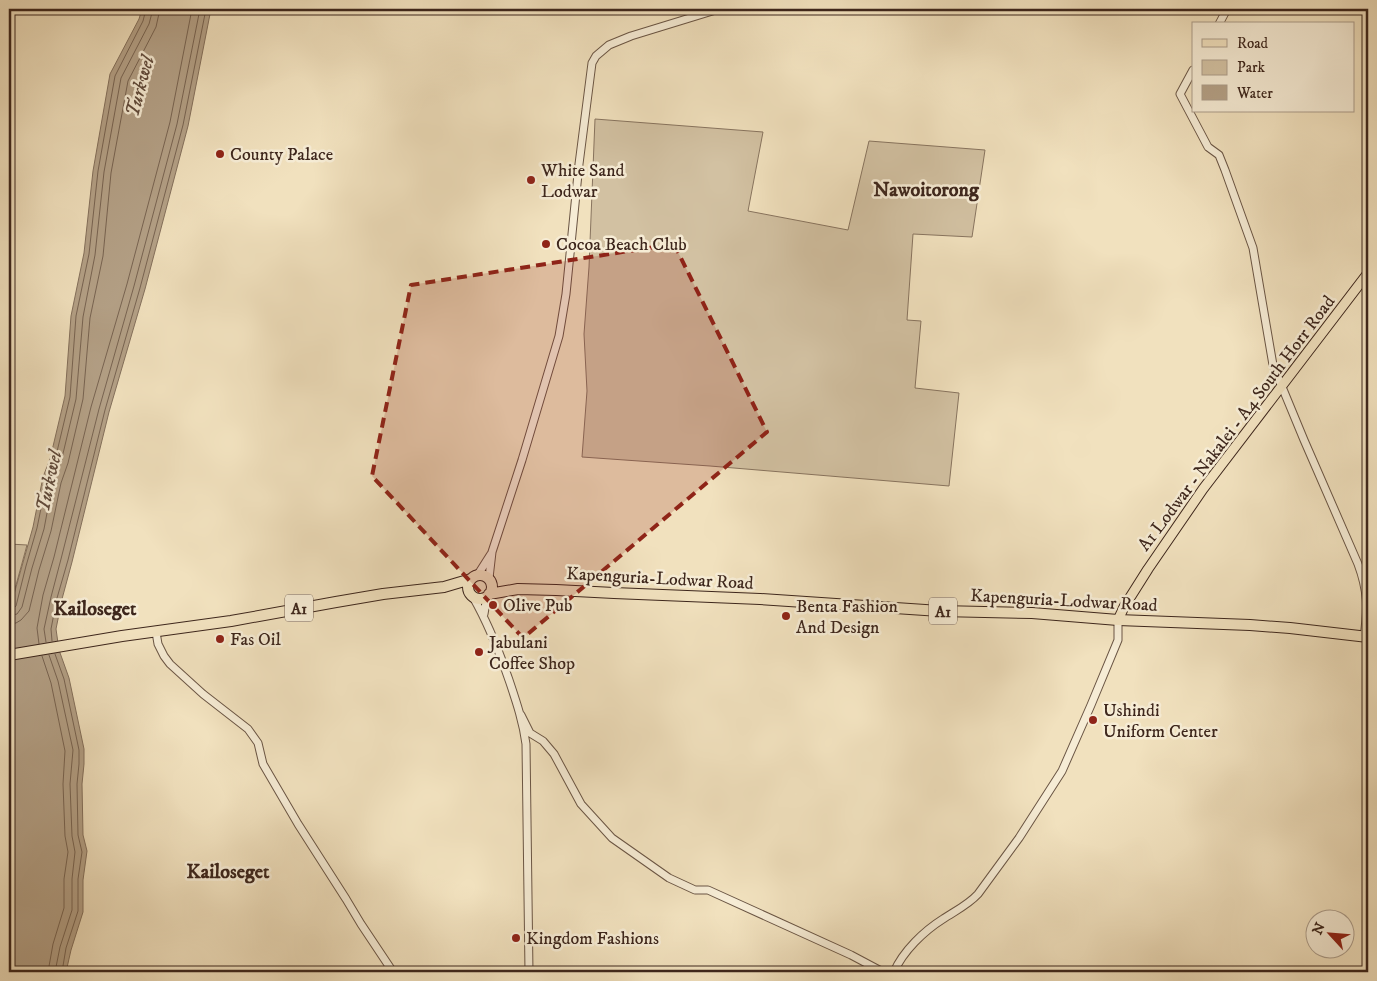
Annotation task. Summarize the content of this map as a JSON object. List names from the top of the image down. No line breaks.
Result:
{"streets":{"highway":["Kapenguria-Lodwar Road","A1"],"main road":["A1 Lodwar - Nakalei - A4 South Horr Road"]},"crossings":[["A1 Lodwar - Nakalei - A4 South Horr Road","Kapenguria-Lodwar Road"],["Kapenguria-Lodwar Road","A1"]],"districts":["Nawoitorong","Kailoseget","Kailoseget"],"water":["Turkwel"],"places":["County Palace","White Sand Lodwar","Cocoa Beach Club","Olive Pub","Benta Fashion And Design","Fas Oil","Jabulani Coffee Shop","Ushindi Uniform Center","Kingdom Fashions"],"legend":["Road","Park","Water"],"north":"top left"}
